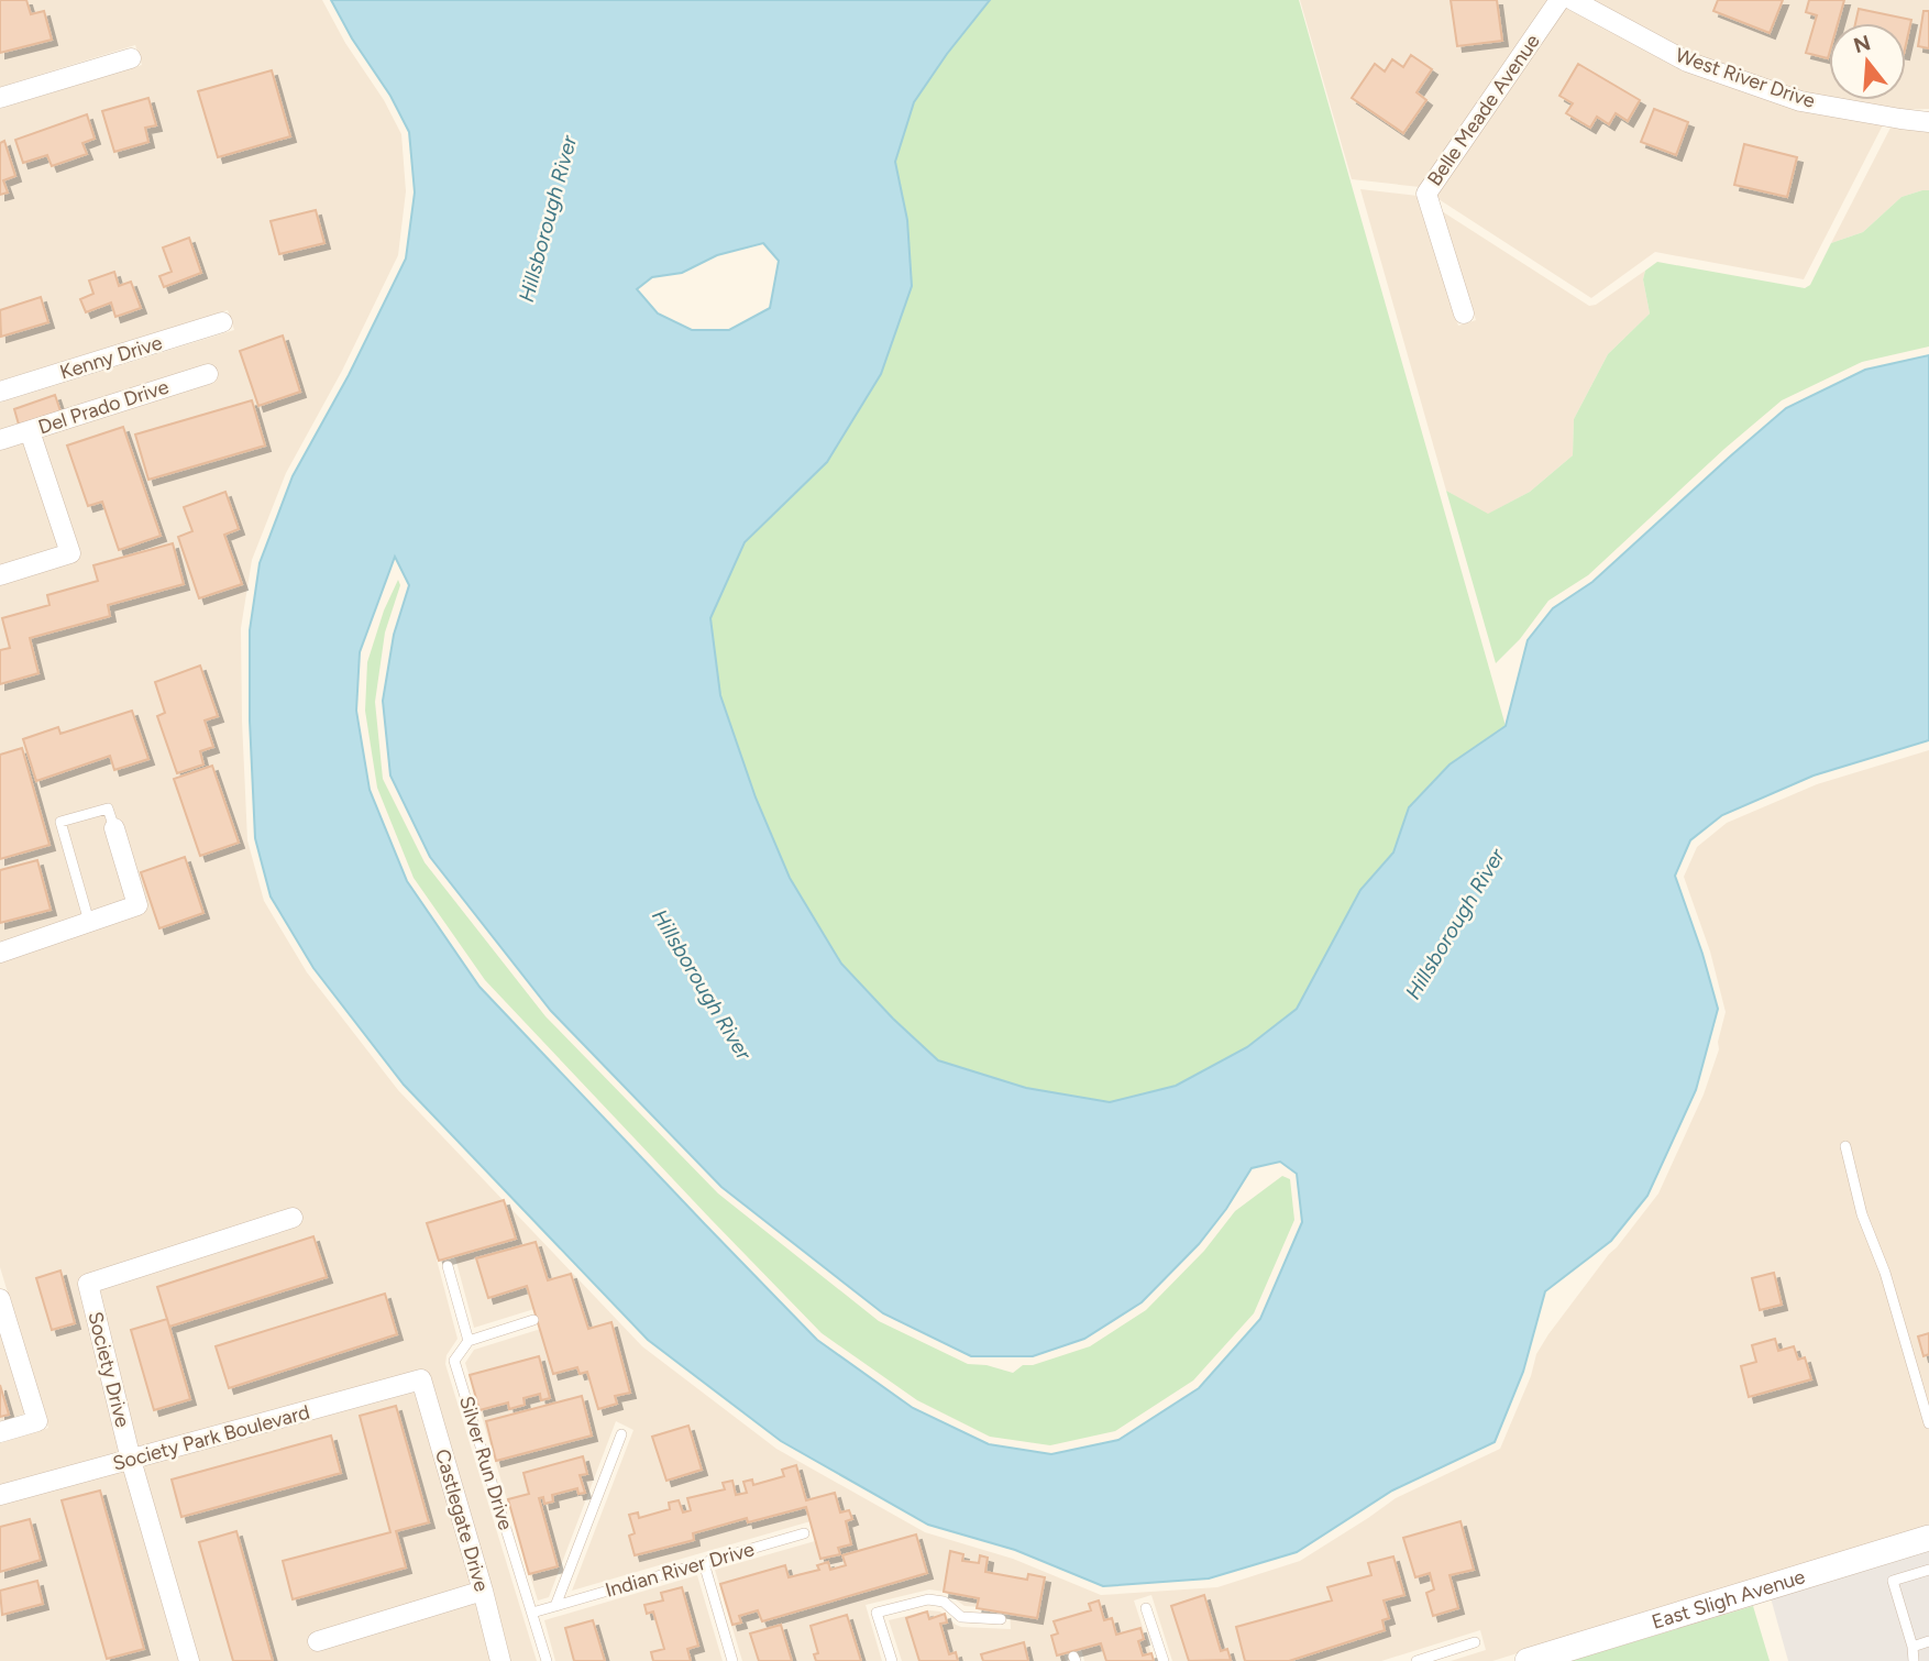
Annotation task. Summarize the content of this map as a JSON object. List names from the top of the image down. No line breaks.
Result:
{"streets":{"street":["West River Drive","Belle Meade Avenue","Kenny Drive","Del Prado Drive","Society Drive","Society Park Boulevard","Castlegate Drive","East Sligh Avenue"],"lane":["Silver Run Drive","Indian River Drive"]},"crossings":[["Society Drive","Society Park Boulevard"],["Society Park Boulevard","Castlegate Drive"],["Silver Run Drive","Indian River Drive"]],"water":["Hillsborough River"],"north":"top"}
